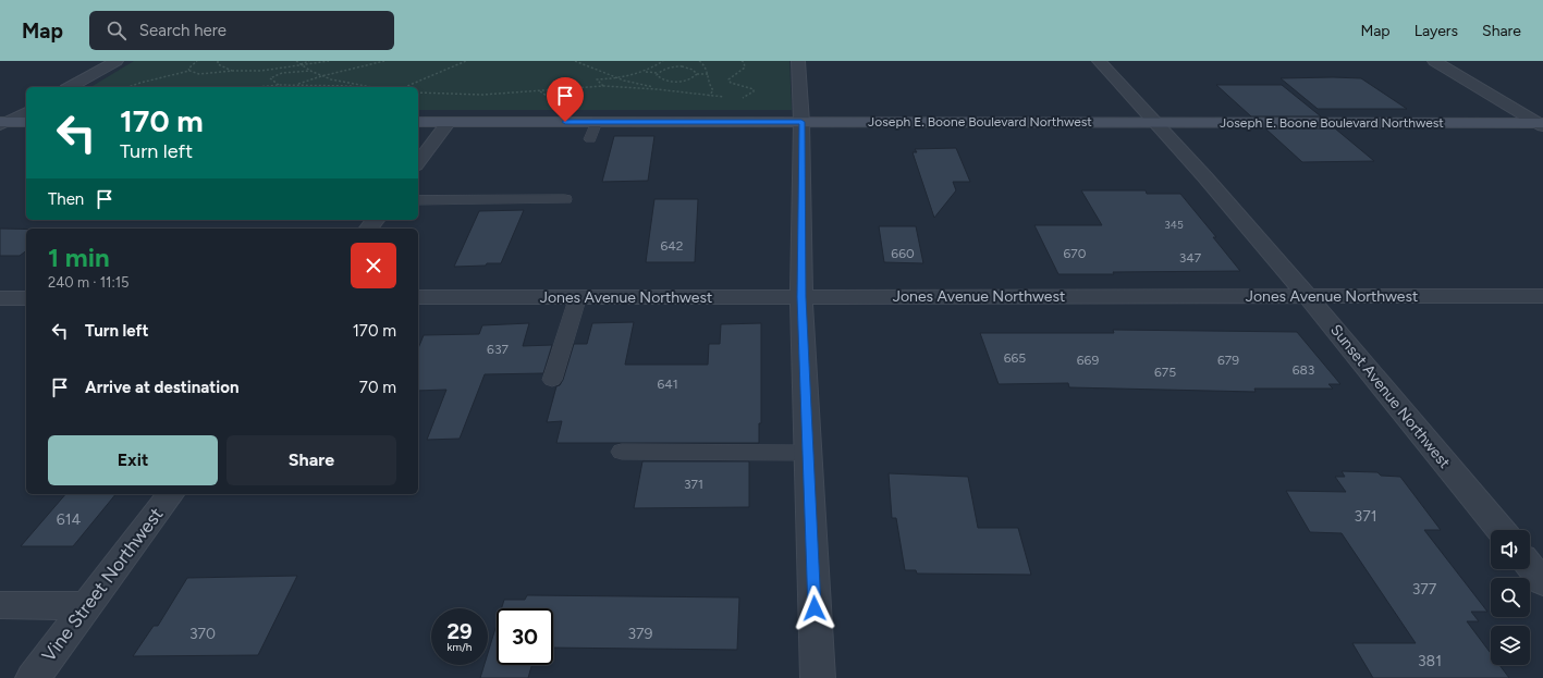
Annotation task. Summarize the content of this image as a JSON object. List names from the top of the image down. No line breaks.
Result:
{"streets":{"main road":["Joseph E. Boone Boulevard Northwest"],"street":["Jones Avenue Northwest","Sunset Avenue Northwest","Vine Street Northwest"]},"crossings":[["Joseph E. Boone Boulevard Northwest","Sunset Avenue Northwest"],["Jones Avenue Northwest","Sunset Avenue Northwest"]],"house_numbers":["345","642","660","670","347","637","665","669","679","683","675","641","371","371","614","377","370","379","381"],"page":{"header":"Map","search":"Search here","nav":["Map","Layers","Share"],"turn":["170 m","Turn left"],"then":"Then","heading":["1 min","240 m · 11:15"],"list":[{"name":"Turn left","value":"170 m"},{"name":"Arrive at destination","value":"70 m"}],"buttons":["Exit","Share"],"speed":"29 km/h","limit":"30"}}
